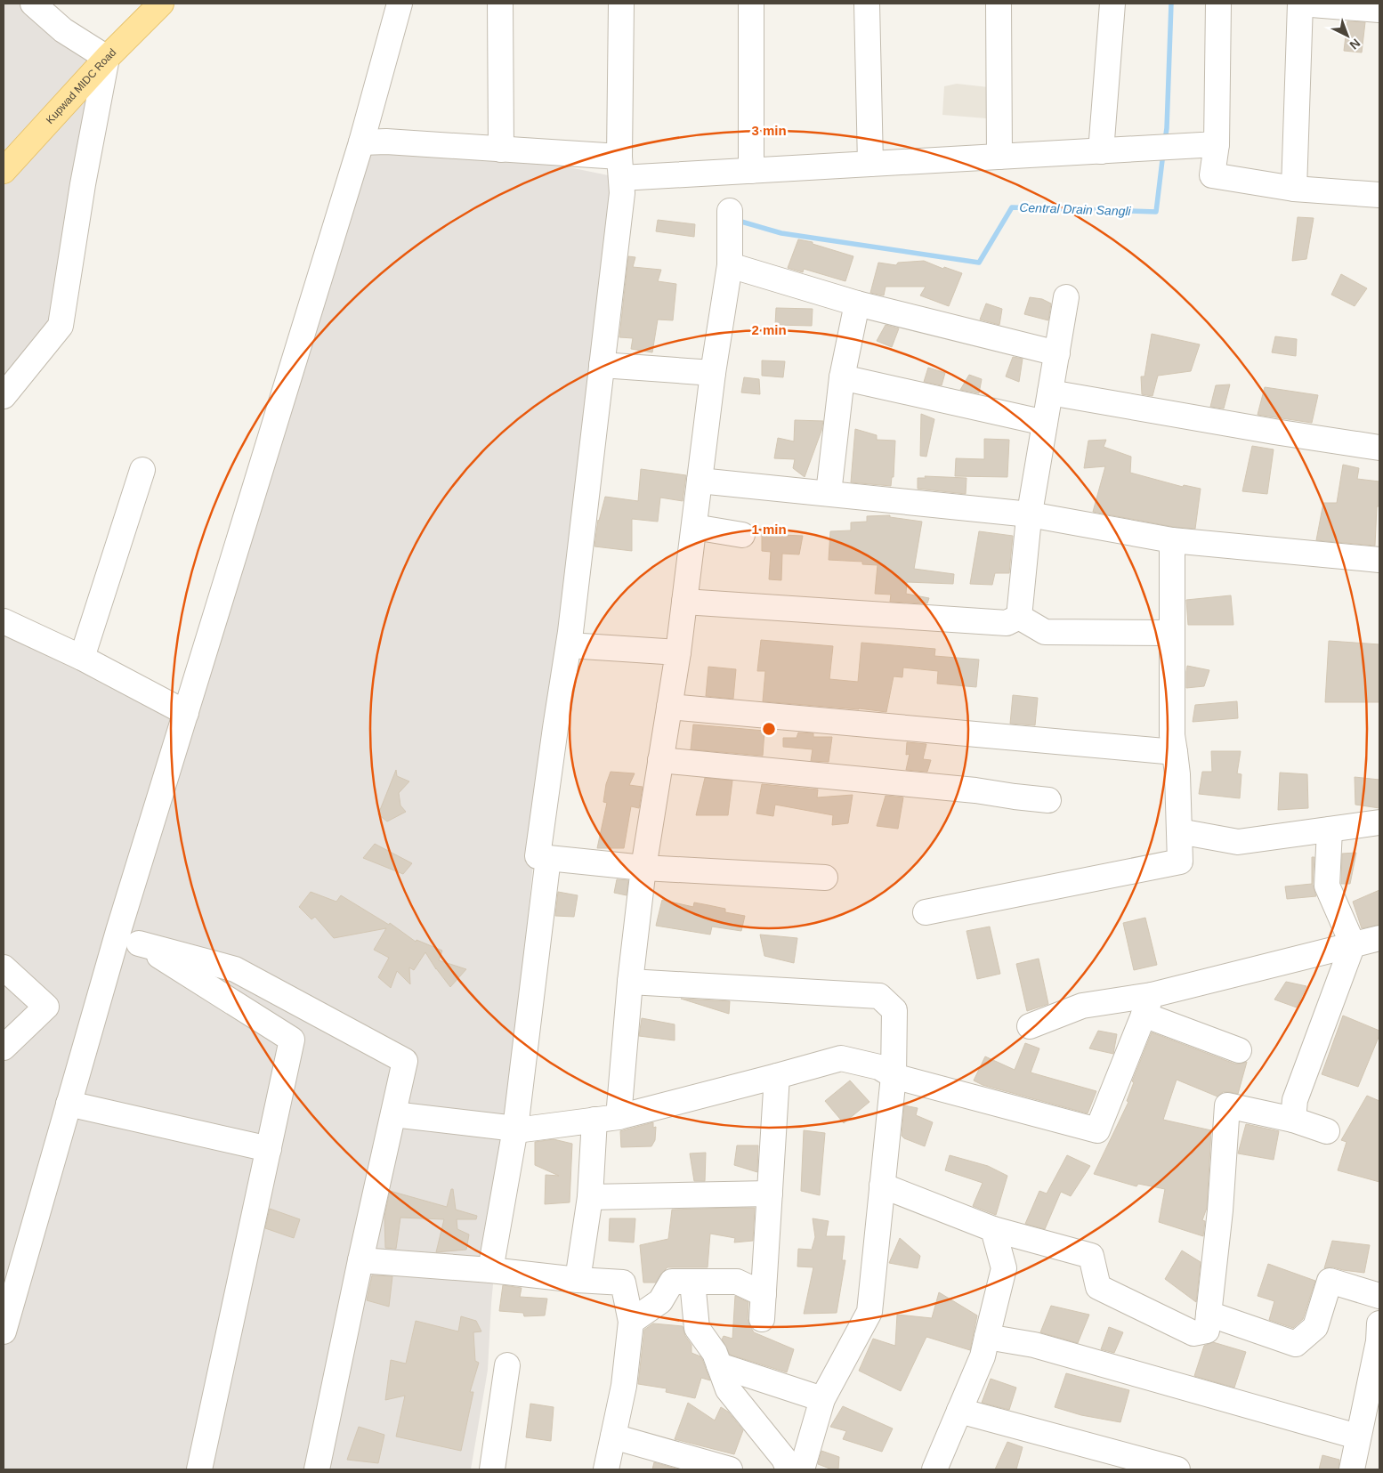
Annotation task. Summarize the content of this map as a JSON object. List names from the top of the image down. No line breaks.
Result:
{"streets":{"main road":["Kupwad MIDC Road"]},"water":["Central Drain Sangli"],"north":"bottom right","rings":["3 min","2 min","1 min"]}
